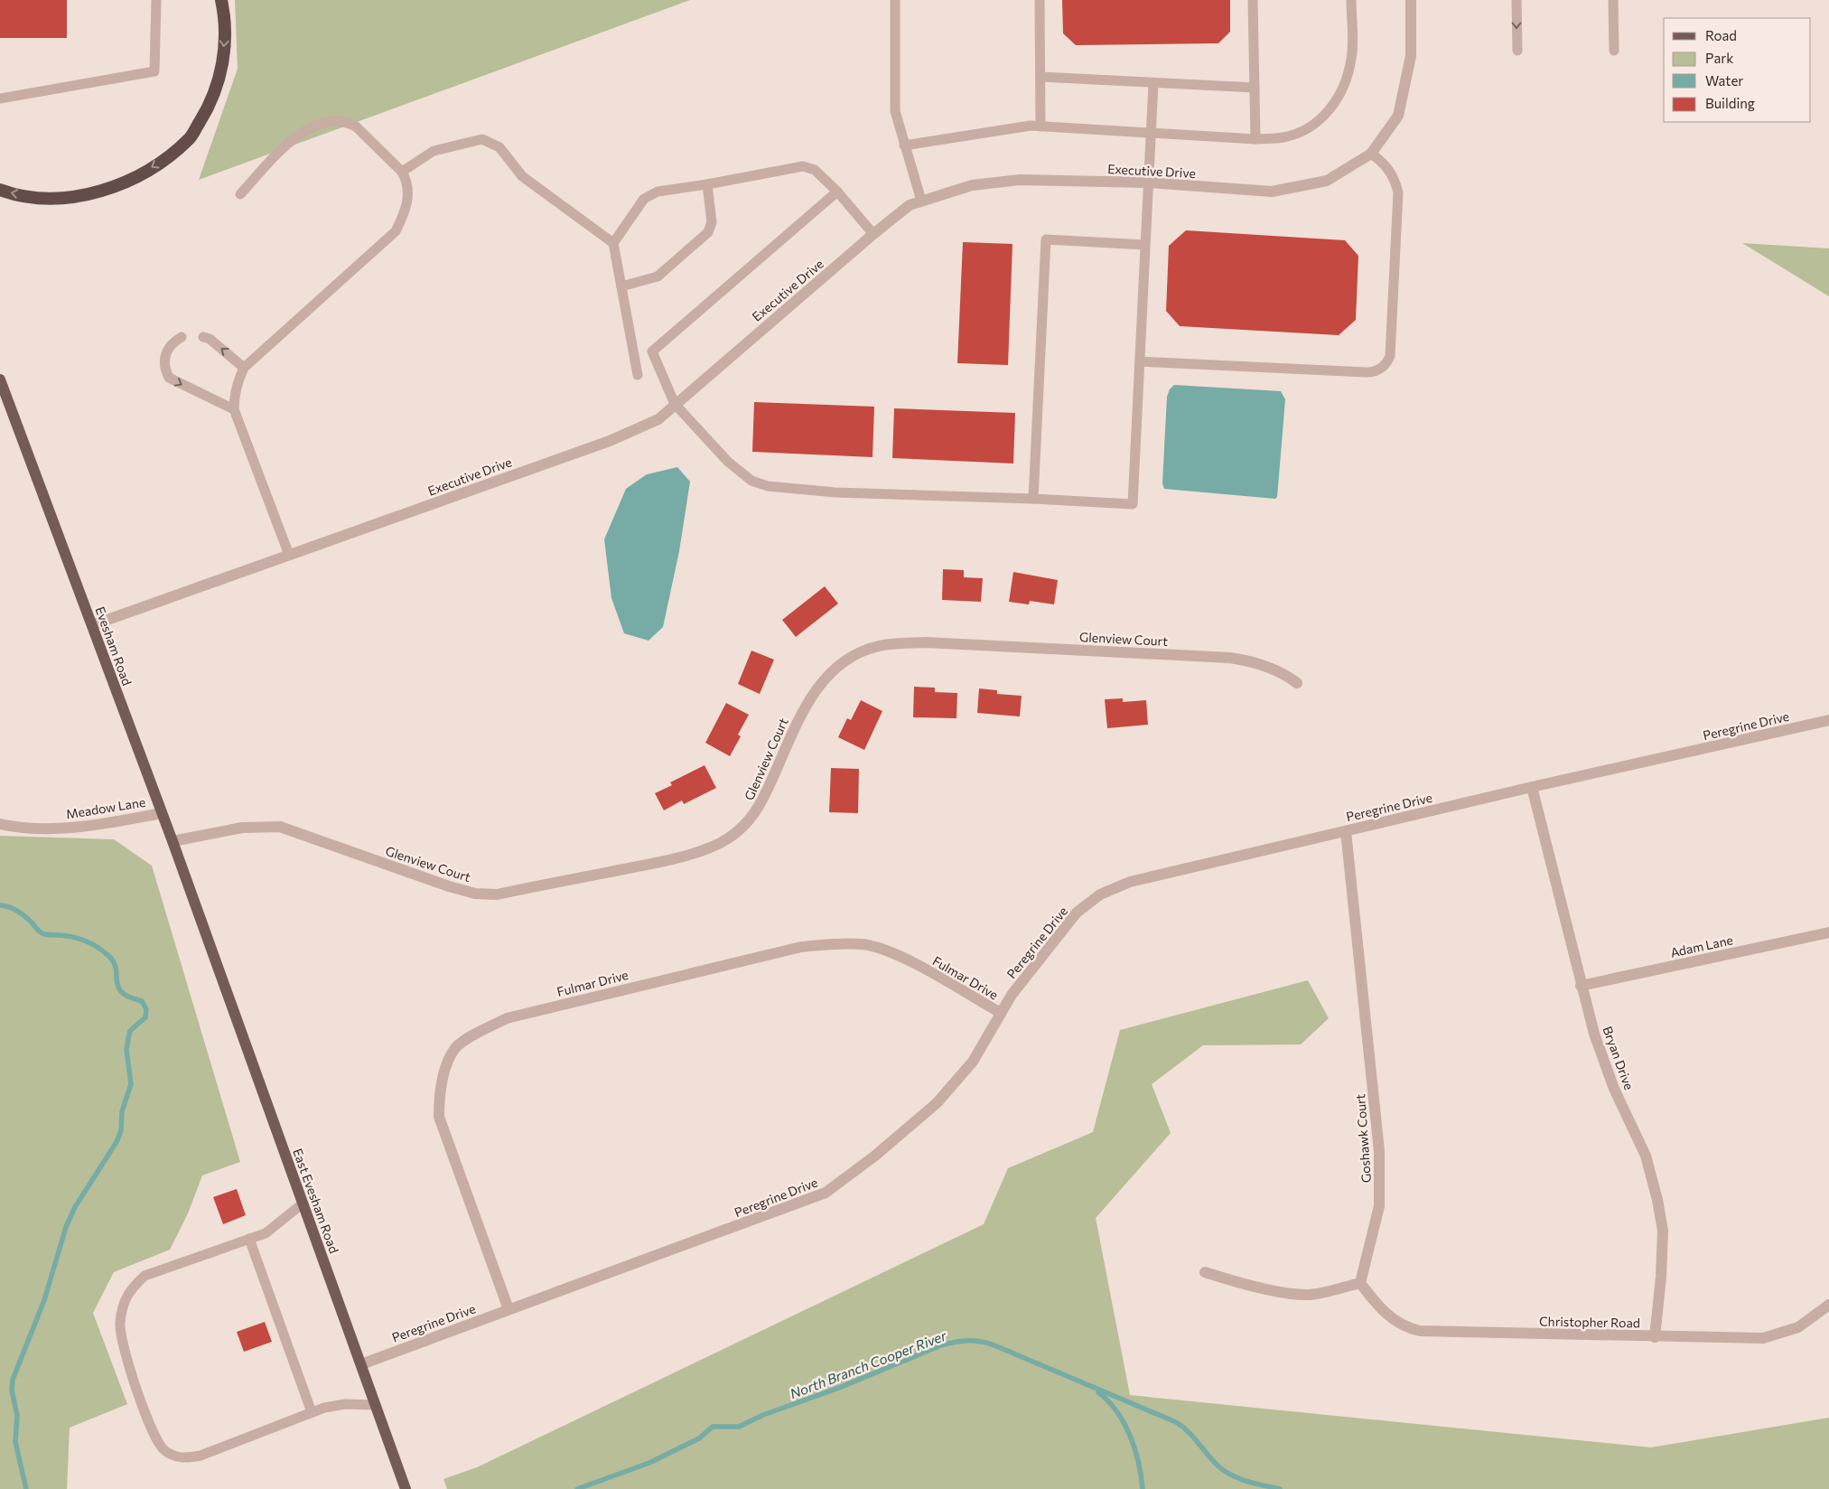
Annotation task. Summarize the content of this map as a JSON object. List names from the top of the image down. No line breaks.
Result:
{"streets":{"main road":["Evesham Road","East Evesham Road"],"street":["Executive Drive","Glenview Court","Peregrine Drive","Meadow Lane","Adam Lane","Fulmar Drive","Bryan Drive","Goshawk Court","Christopher Road"]},"crossings":[["Executive Drive","Evesham Road"],["Glenview Court","Evesham Road"],["Evesham Road","Meadow Lane"],["Evesham Road","East Evesham Road"],["Peregrine Drive","Fulmar Drive"],["Peregrine Drive","Bryan Drive"],["Peregrine Drive","Goshawk Court"],["Peregrine Drive","East Evesham Road"],["Adam Lane","Bryan Drive"],["Bryan Drive","Christopher Road"],["Goshawk Court","Christopher Road"]],"water":["North Branch Cooper River"],"legend":["Road","Park","Water","Building"]}
